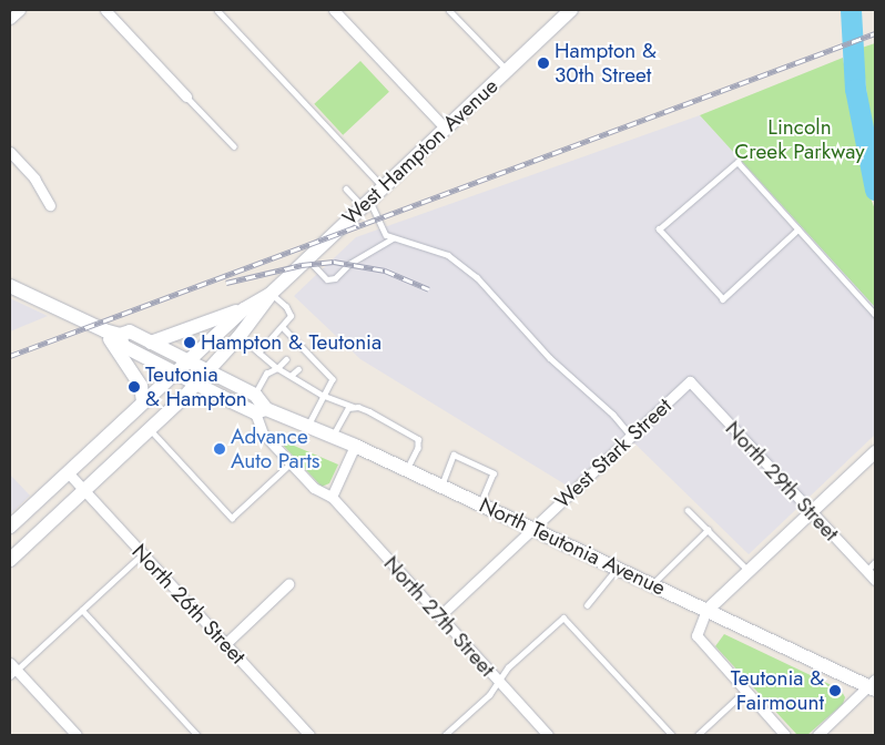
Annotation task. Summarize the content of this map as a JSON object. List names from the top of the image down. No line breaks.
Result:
{"streets":{"main road":["West Hampton Avenue","North Teutonia Avenue"],"street":["West Stark Street","North 29th Street","North 26th Street","North 27th Street"]},"crossings":[["West Hampton Avenue","North Teutonia Avenue"],["West Hampton Avenue","North 26th Street"],["West Stark Street","North 29th Street"],["West Stark Street","North Teutonia Avenue"],["West Stark Street","North 27th Street"],["North Teutonia Avenue","North 27th Street"]],"parks":["Lincoln Creek Parkway"],"places":["Hampton & 30th Street","Hampton & Teutonia","Teutonia & Hampton","Advance Auto Parts","Teutonia & Fairmount"]}
